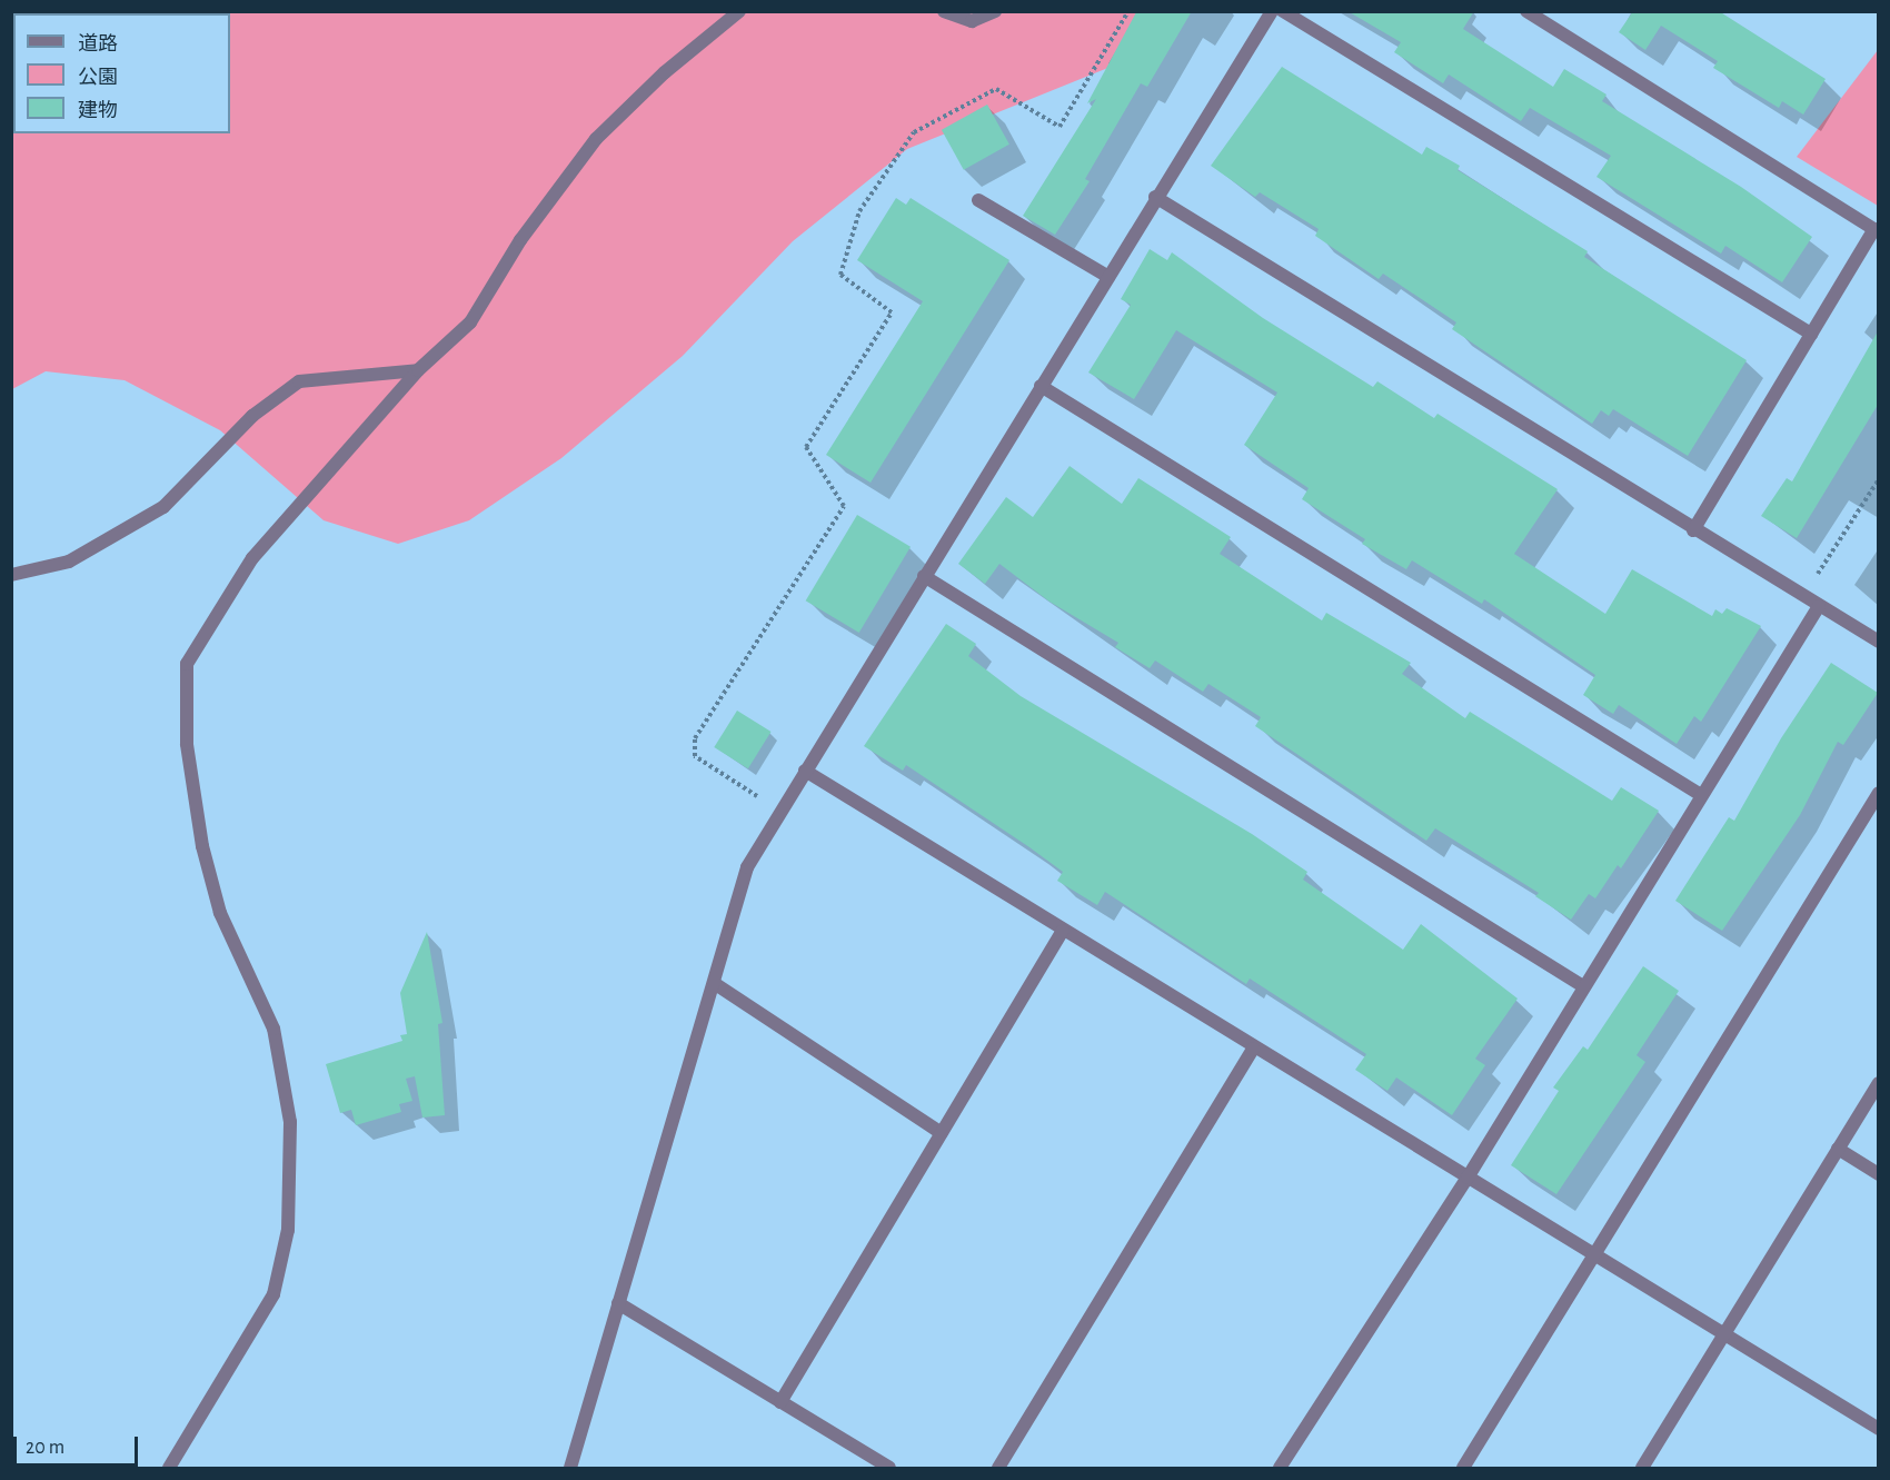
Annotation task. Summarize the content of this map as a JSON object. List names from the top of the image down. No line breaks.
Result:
{"legend":["道路","公園","建物"],"scale_bar":"20 m"}
